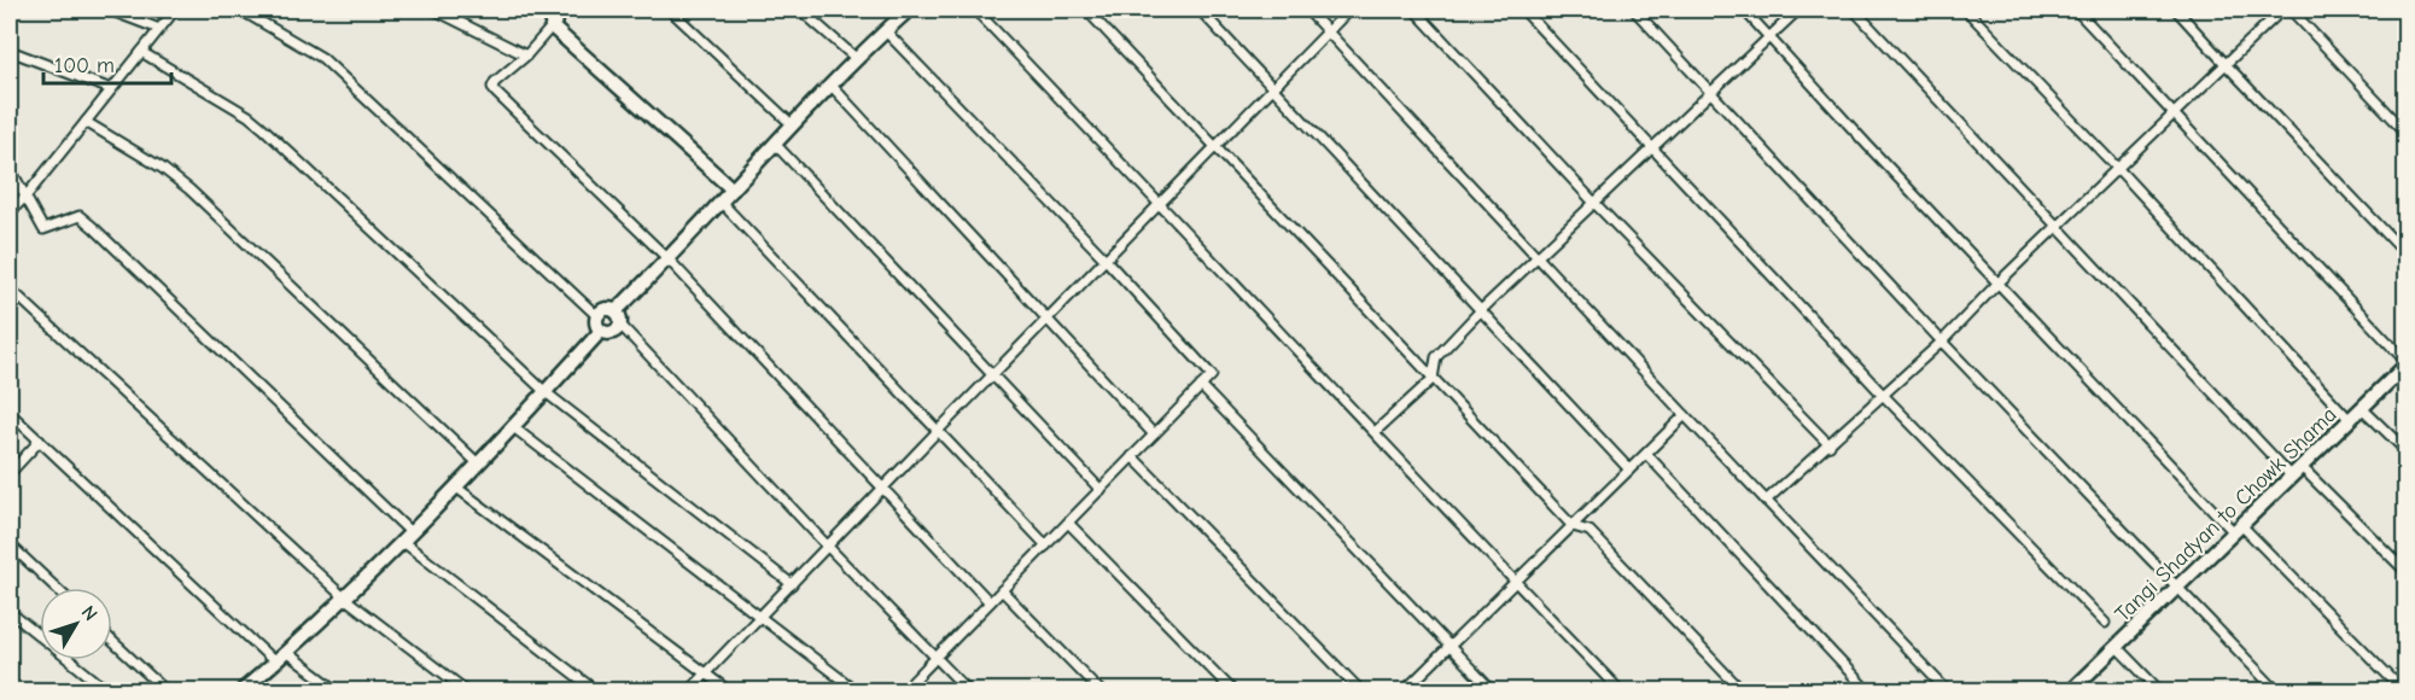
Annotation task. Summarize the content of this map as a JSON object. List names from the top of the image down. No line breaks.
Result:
{"streets":{"main road":["Tangi Shadyan to Chowk Shama"]},"scale_bar":"100 m","north":"top right"}
